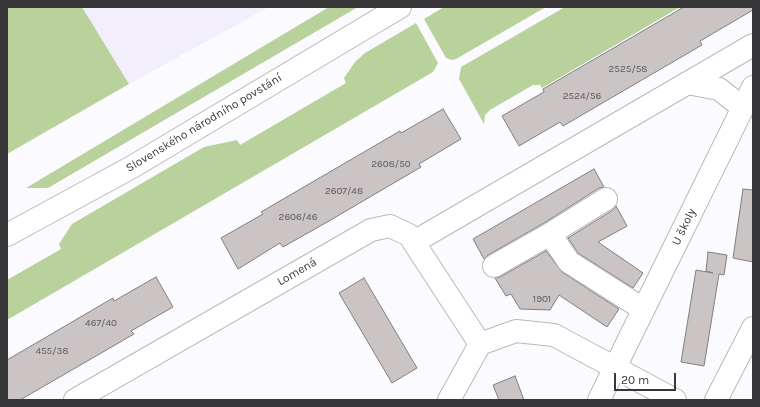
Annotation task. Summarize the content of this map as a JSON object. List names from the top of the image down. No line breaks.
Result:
{"streets":{"street":["Slovenského národního povstání","U školy","Lomená"]},"house_numbers":["2525/58","2524/56","2608/50","2607/48","2606/46","1901","467/40","455/38"],"scale_bar":"20 m"}
